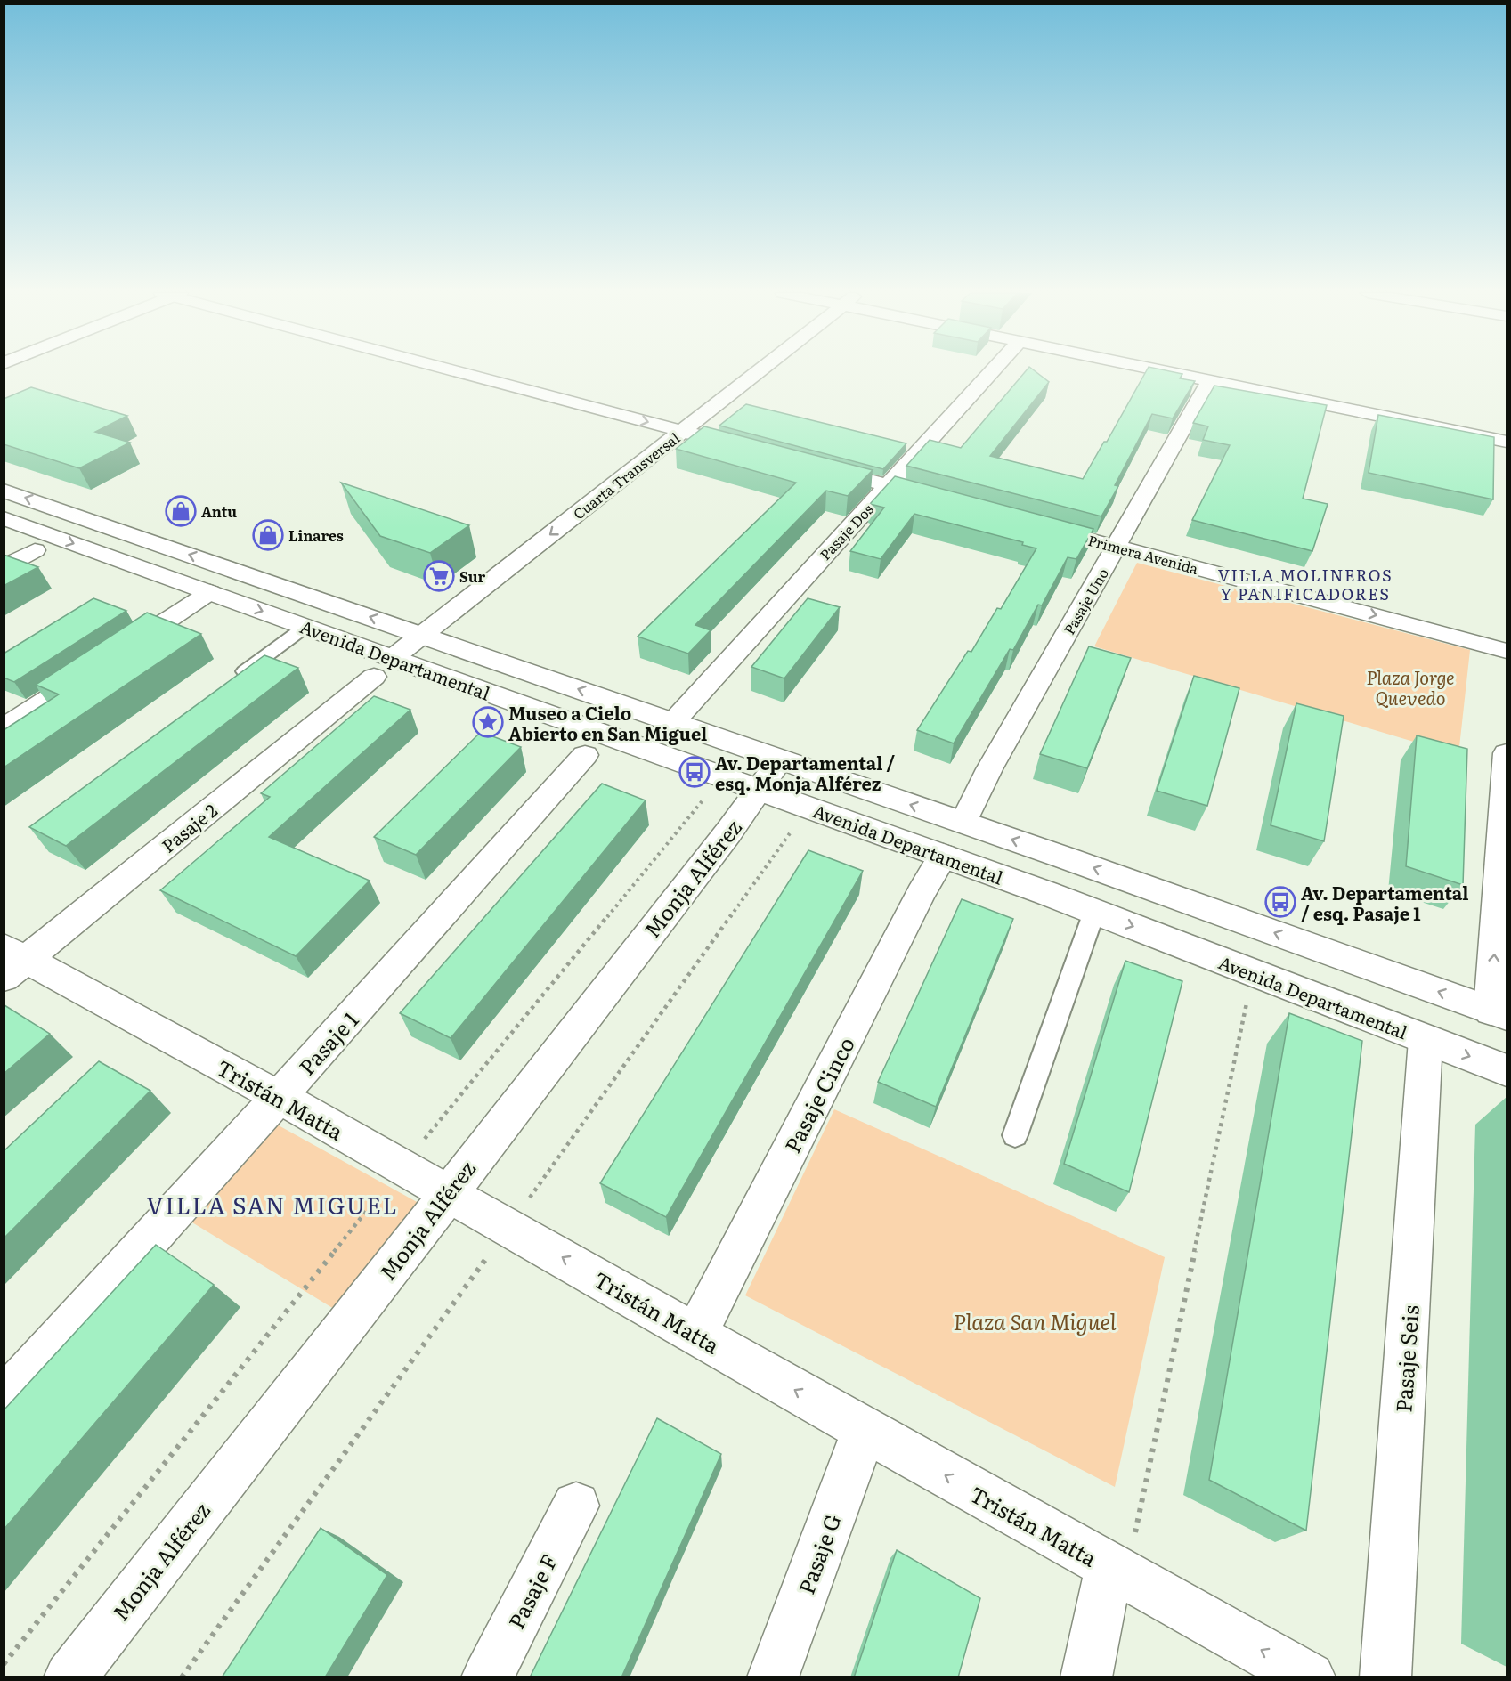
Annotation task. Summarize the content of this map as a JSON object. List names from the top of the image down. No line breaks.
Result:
{"streets":{"street":["Cuarta Transversal","Pasaje Dos","Primera Avenida","Pasaje Uno","Avenida Departamental","Pasaje 2","Monja Alférez","Pasaje 1","Pasaje Cinco","Tristán Matta","Pasaje Seis","Pasaje G","Pasaje F"]},"crossings":[["Cuarta Transversal","Avenida Departamental"],["Cuarta Transversal","Pasaje 2"],["Pasaje Dos","Avenida Departamental"],["Primera Avenida","Pasaje Uno"],["Pasaje Uno","Avenida Departamental"],["Avenida Departamental","Pasaje 2"],["Avenida Departamental","Monja Alférez"],["Avenida Departamental","Pasaje Cinco"],["Avenida Departamental","Pasaje Seis"],["Pasaje 2","Tristán Matta"],["Monja Alférez","Tristán Matta"],["Pasaje 1","Tristán Matta"],["Pasaje Cinco","Tristán Matta"],["Tristán Matta","Pasaje G"]],"one_way":["Cuarta Transversal","Tristán Matta"],"districts":["VILLA MOLINEROS Y PANIFICADORES","VILLA SAN MIGUEL"],"parks":["Plaza Jorge Quevedo","Plaza San Miguel"],"places":{"shop":["Antu","Linares"],"supermarket":["Sur"],"place":["Museo a Cielo Abierto en San Miguel"],"bus stop":["Av. Departamental / esq. Monja Alférez","Av. Departamental / esq. Pasaje 1"]}}
